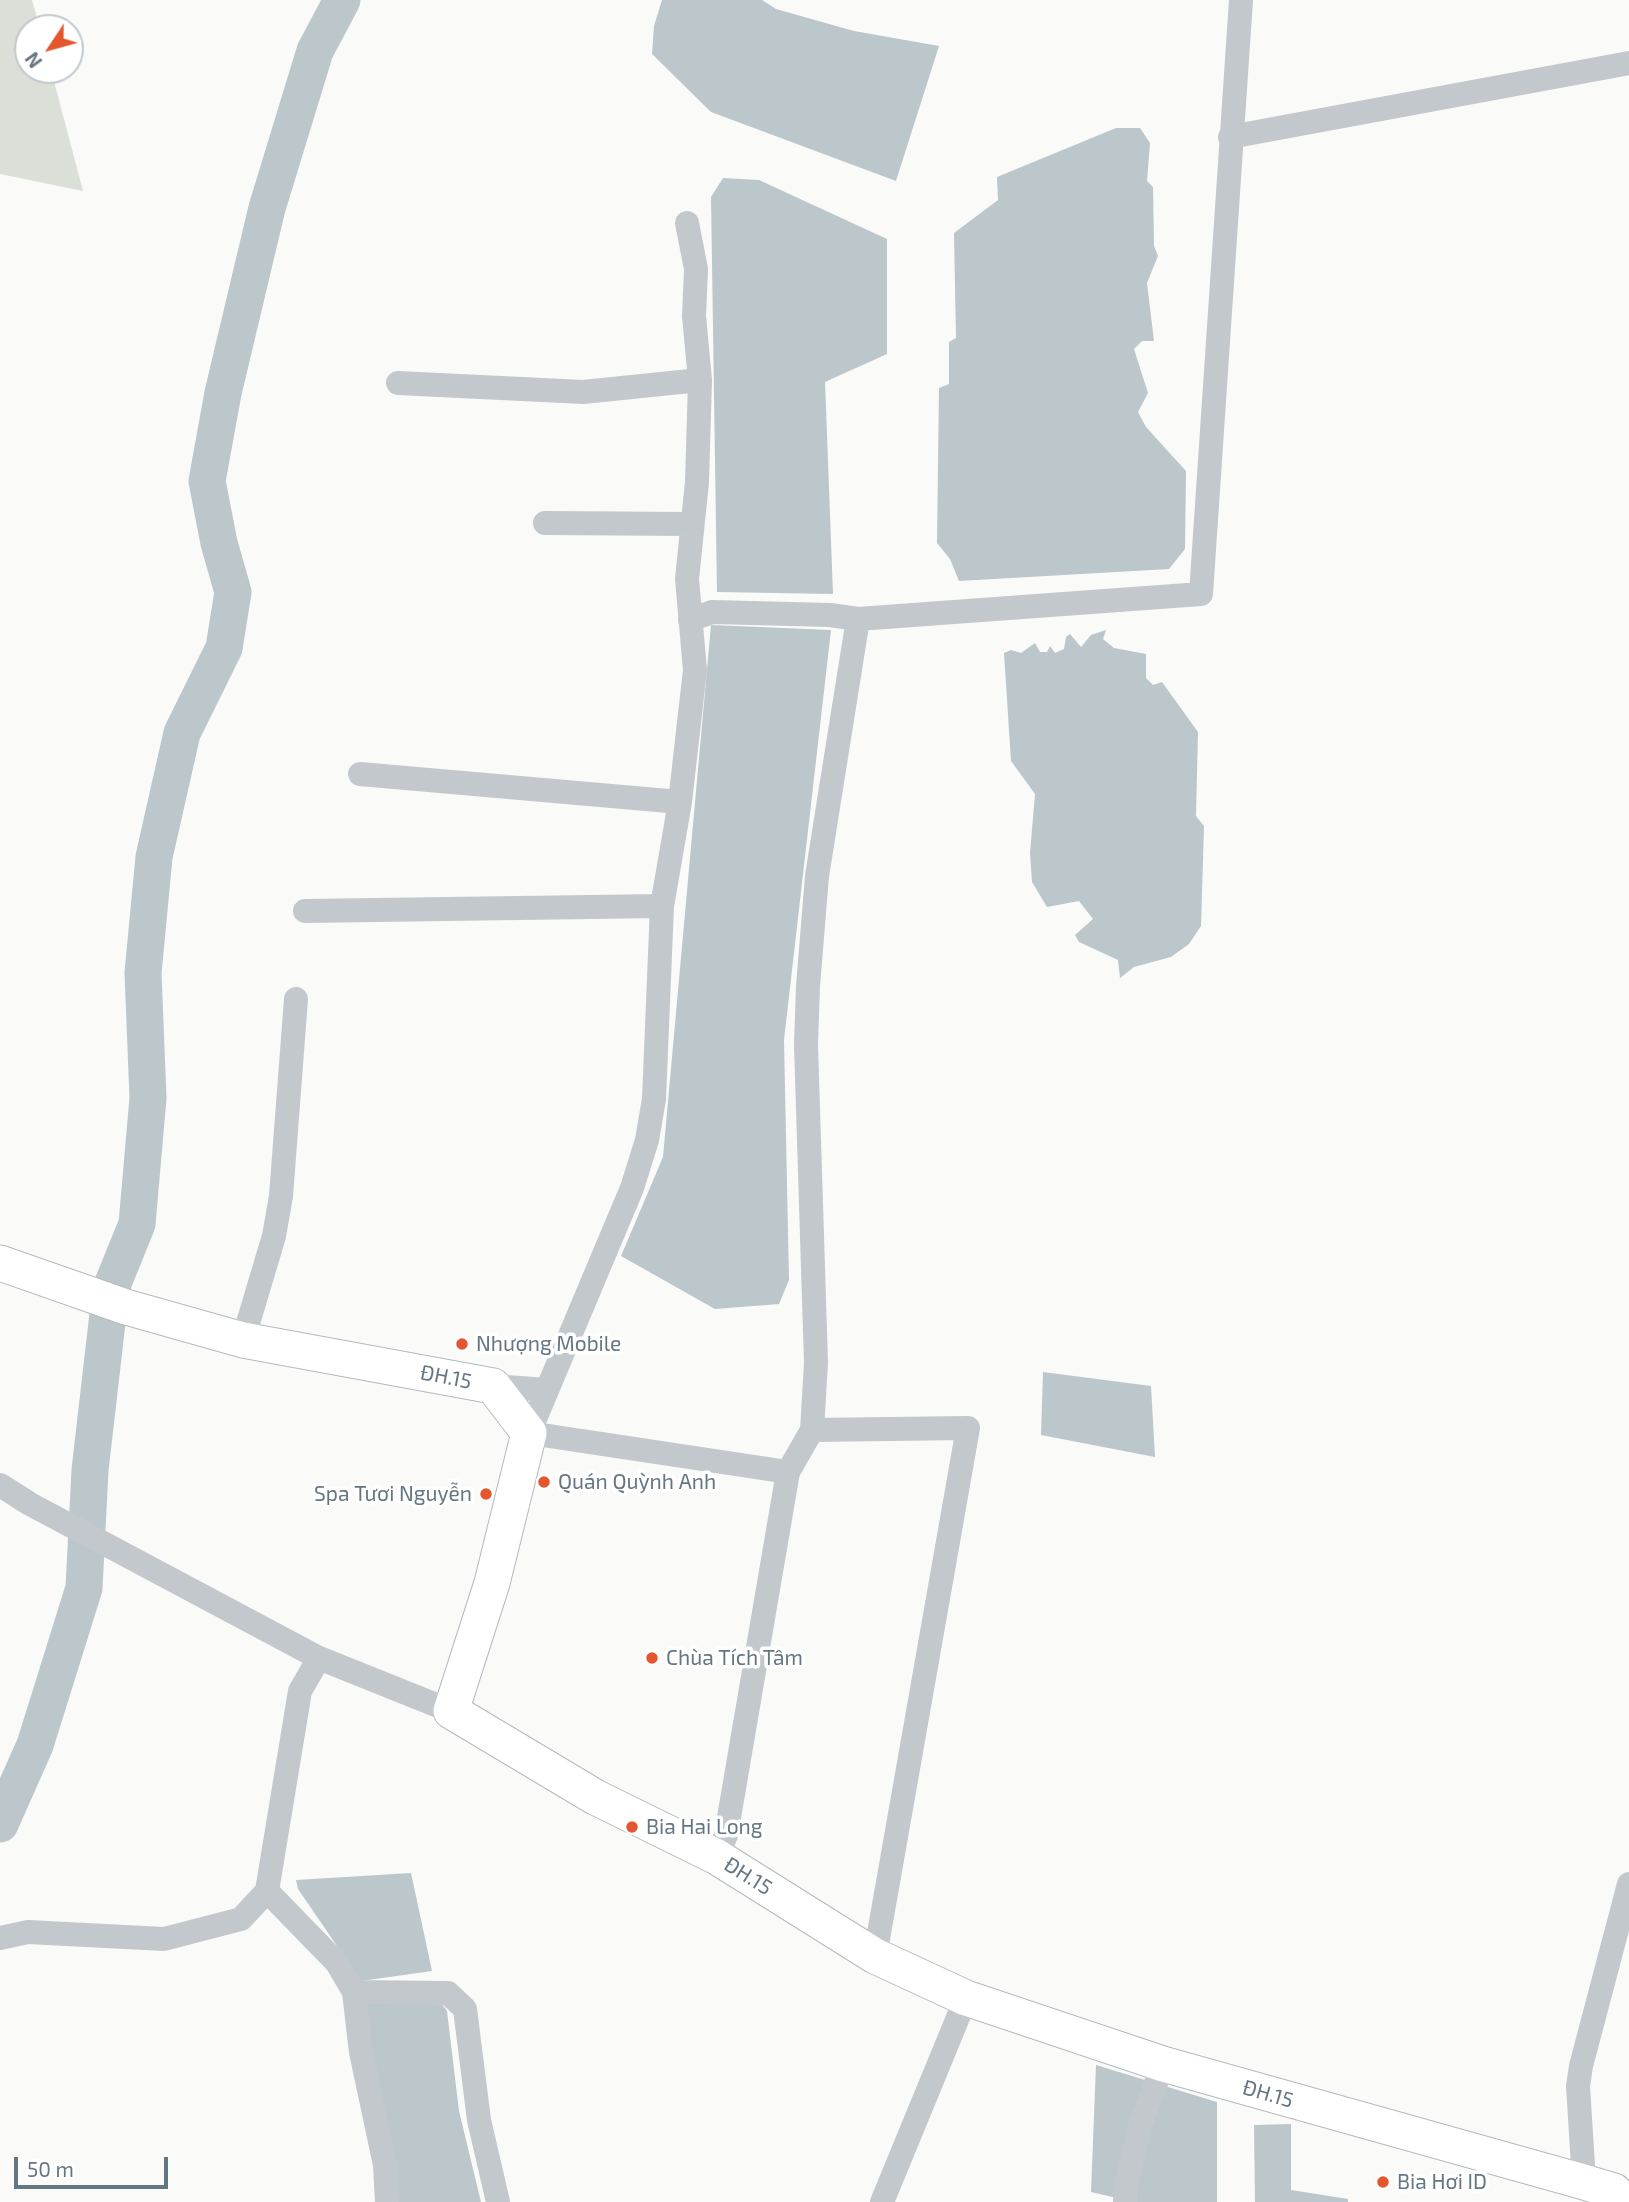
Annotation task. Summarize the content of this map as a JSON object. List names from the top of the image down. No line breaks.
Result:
{"streets":{"main road":["ĐH.15"]},"places":["Nhượng Mobile","Quán Quỳnh Anh","Spa Tươi Nguyễn","Chùa Tích Tâm","Bia Hai Long","Bia Hơi ID"],"scale_bar":"50 m","north":"bottom left"}
